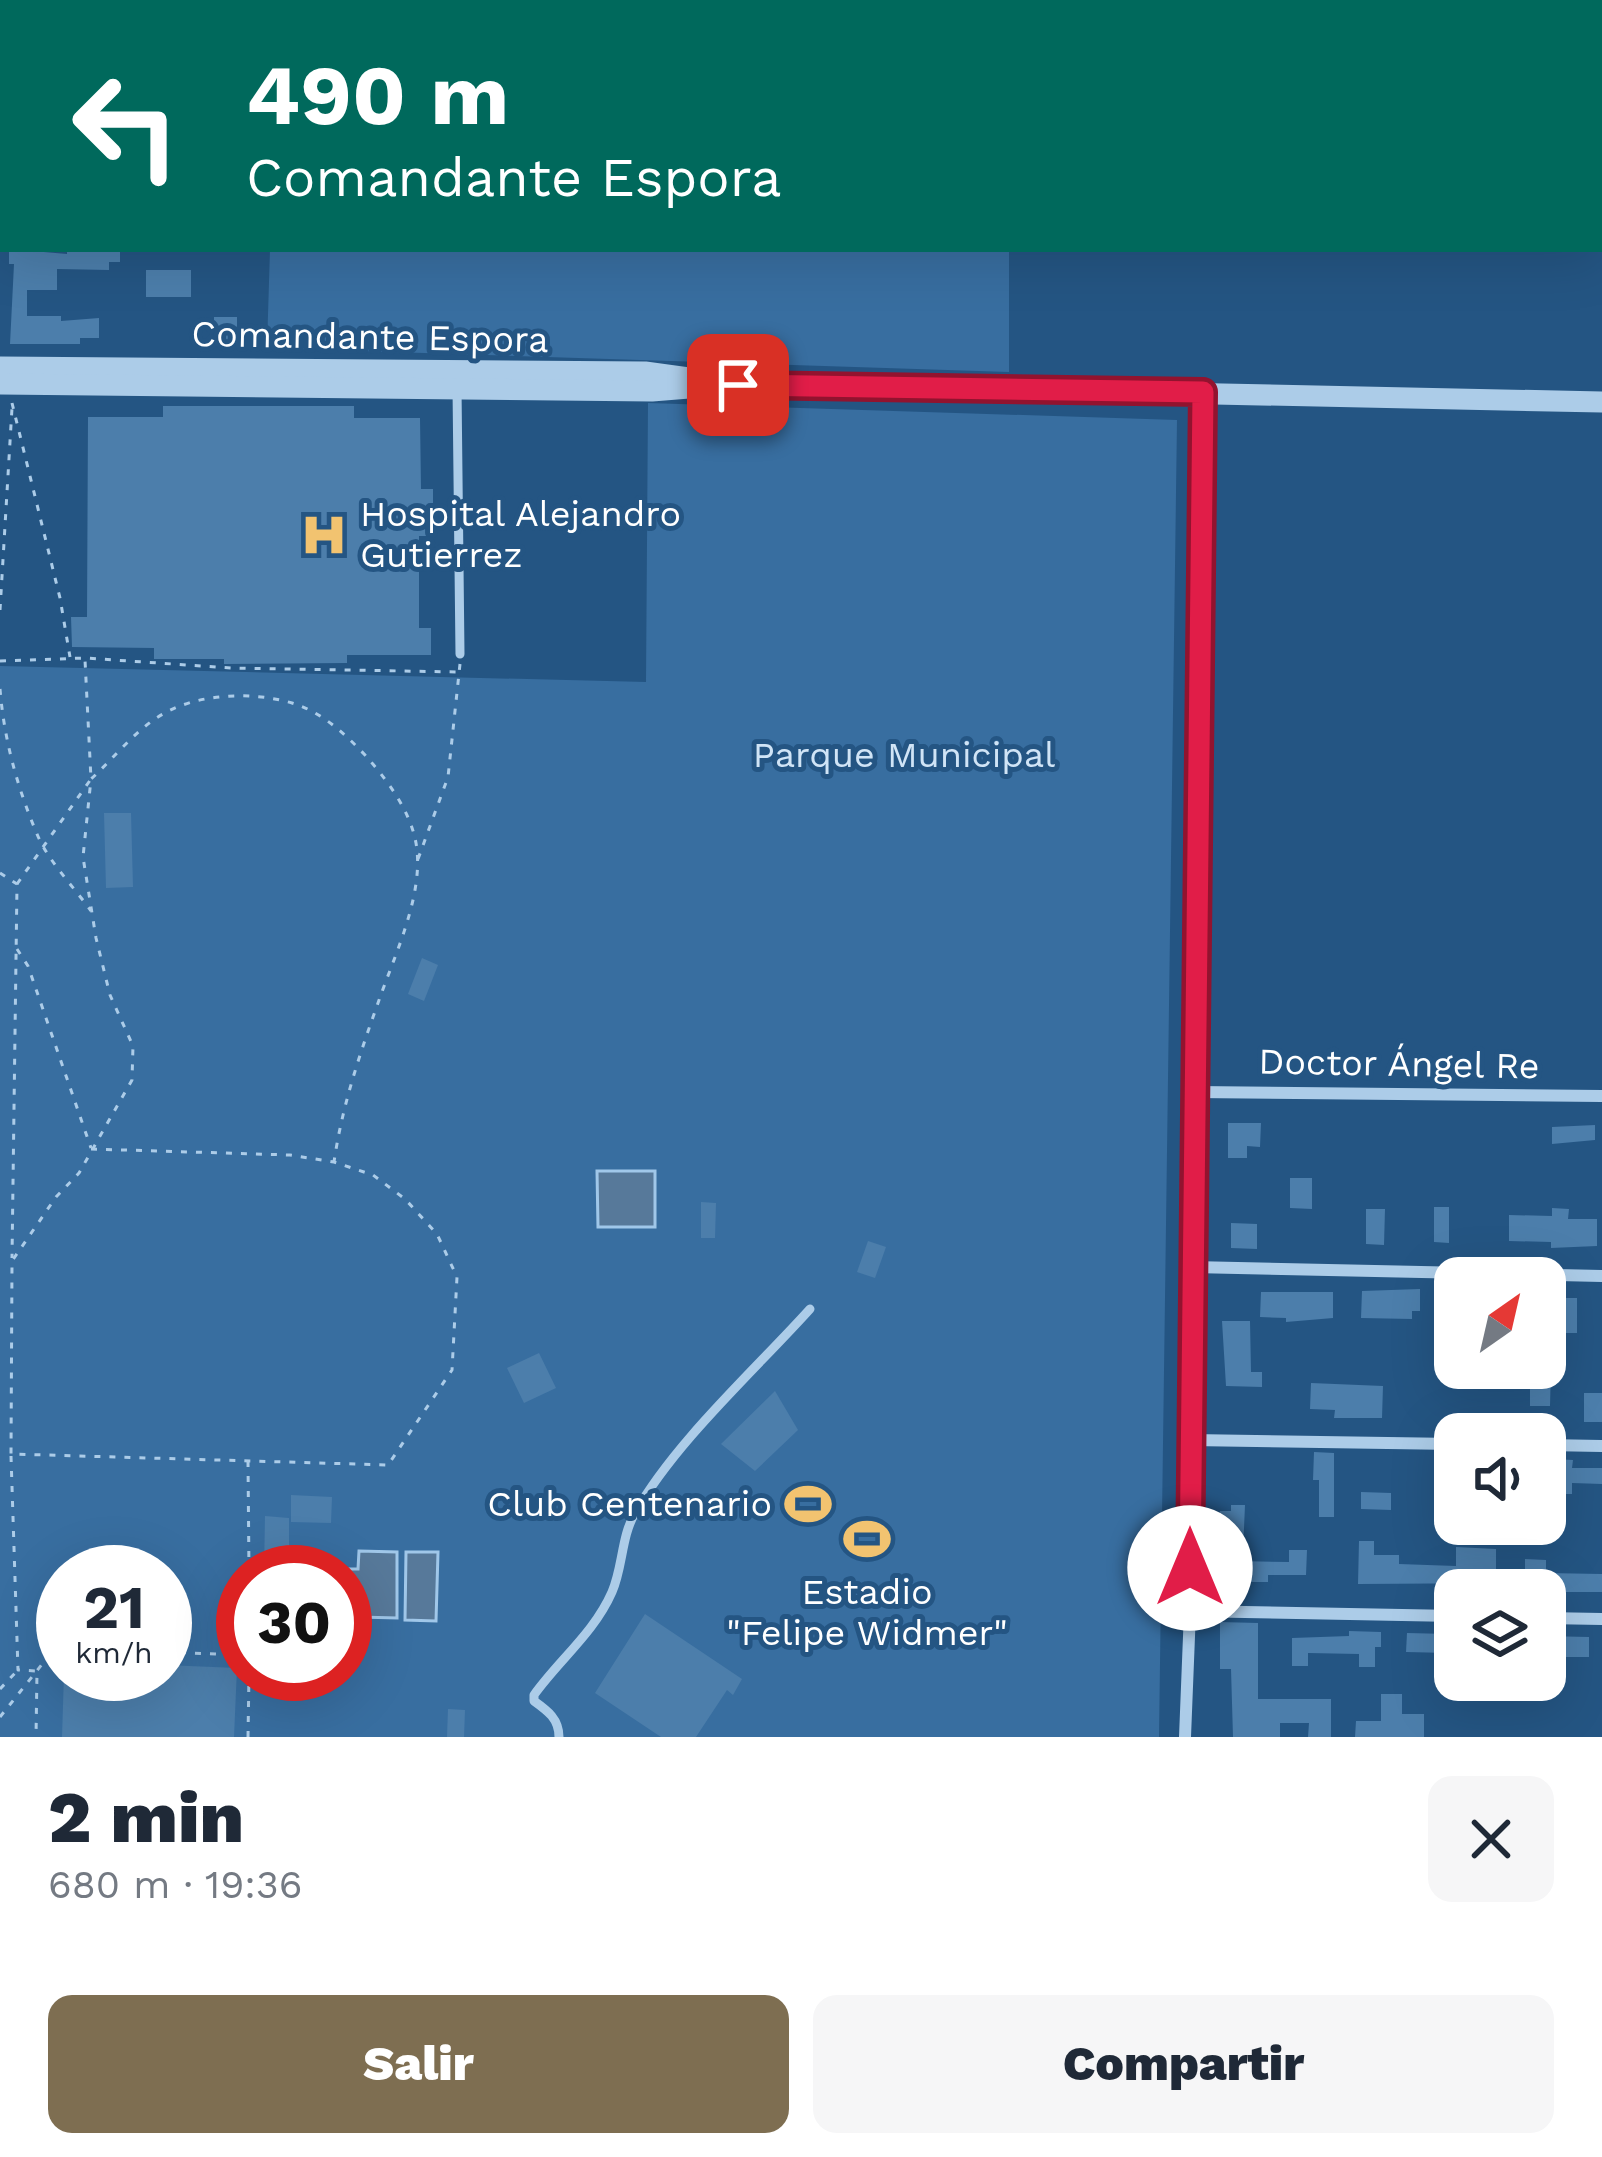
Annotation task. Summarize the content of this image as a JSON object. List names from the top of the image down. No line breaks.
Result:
{"streets":{"street":["Comandante Espora","Doctor Ángel Re"]},"parks":["Parque Municipal"],"places":{"hospital":["Hospital Alejandro Gutierrez"],"sports":["Club Centenario","Estadio \"Felipe Widmer\""]},"north":"top right","page":{"turn":["490 m","Comandante Espora"],"speed":"21 km/h","limit":"30","heading":["2 min","680 m · 19:36"],"buttons":["Salir","Compartir"]}}
